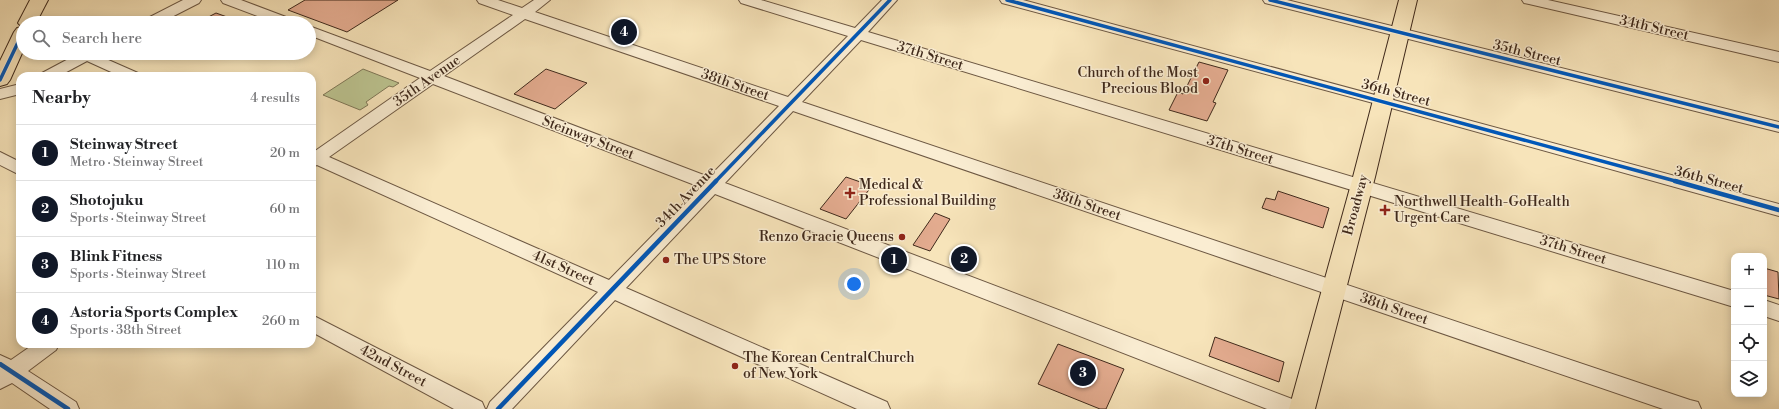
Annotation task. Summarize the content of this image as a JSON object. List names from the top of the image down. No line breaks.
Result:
{"streets":{"main road":["Broadway"],"street":["34th Street","35th Street","37th Street","35th Avenue","38th Street","36th Street","Steinway Street","34th Avenue","41st Street","42nd Street"]},"crossings":[["35th Street","Broadway"],["37th Street","34th Avenue"],["37th Street","Broadway"],["35th Avenue","38th Street"],["35th Avenue","Steinway Street"],["38th Street","34th Avenue"],["38th Street","Broadway"],["36th Street","Broadway"],["Steinway Street","34th Avenue"],["34th Avenue","41st Street"]],"places":{"other":["Church of the Most Precious Blood","Renzo Gracie Queens","The UPS Store","The Korean CentralChurch of New York"],"health":["Medical & Professional Building","Northwell Health-GoHealth Urgent Care"]},"page":{"search":"Search here","pins":["4","2","1","3"],"heading":["Nearby","4 results"],"list":[{"mark":"1","name":"Steinway Street","note":"Metro · Steinway Street","value":"20 m"},{"mark":"2","name":"Shotojuku","note":"Sports · Steinway Street","value":"60 m"},{"mark":"3","name":"Blink Fitness","note":"Sports · Steinway Street","value":"110 m"},{"mark":"4","name":"Astoria Sports Complex","note":"Sports · 38th Street","value":"260 m"}],"map_buttons":["+","−"]}}
